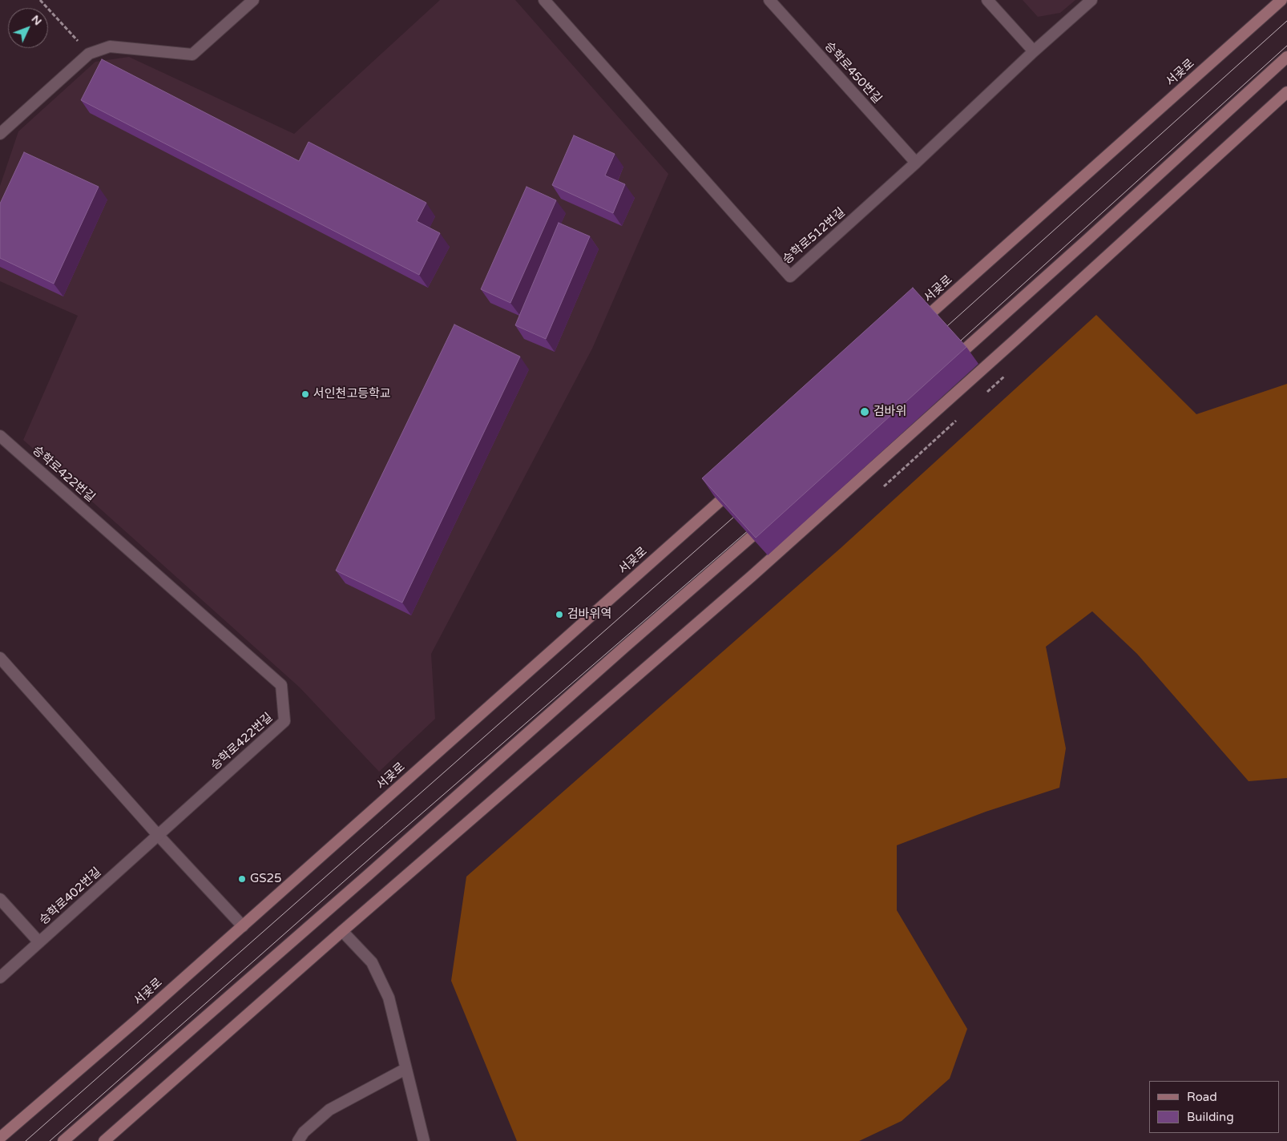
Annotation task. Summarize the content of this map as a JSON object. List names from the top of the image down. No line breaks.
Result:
{"streets":{"main road":["서곶로"],"street":["승학로450번길","승학로512번길","승학로422번길","승학로402번길"]},"crossings":[["승학로450번길","승학로512번길"],["승학로422번길","승학로402번길"]],"places":["서인천고등학교","검바위","검바위역","GS25"],"legend":["Road","Building"],"north":"top right"}
